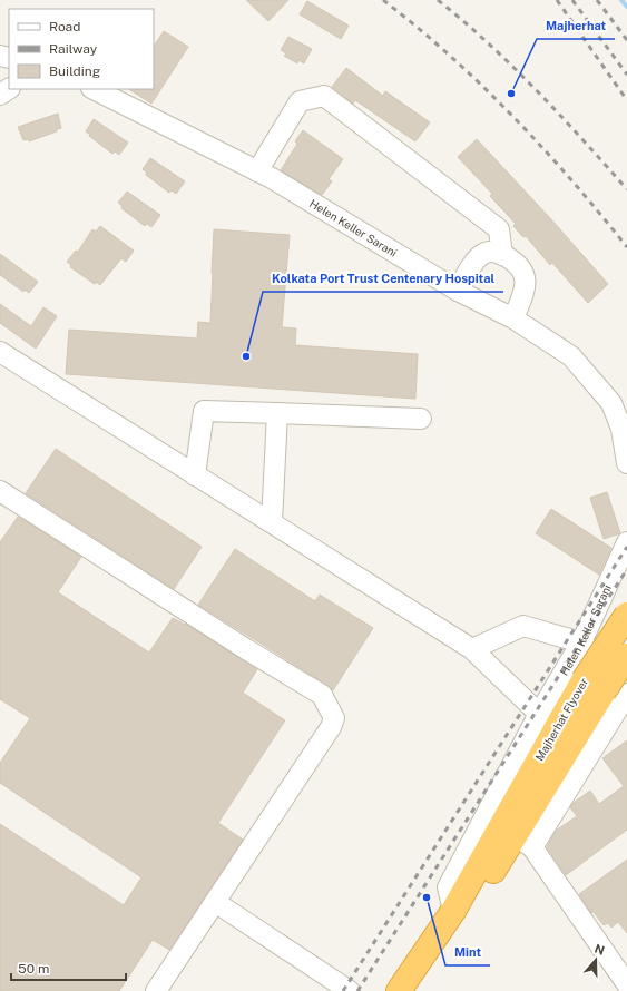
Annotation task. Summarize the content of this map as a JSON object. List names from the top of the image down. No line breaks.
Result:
{"streets":{"highway":["Majherhat Flyover"],"street":["Helen Keller Sarani"]},"places":["Majherhat","Kolkata Port Trust Centenary Hospital","Mint"],"legend":["Road","Railway","Building"],"scale_bar":"50 m","north":"top"}
